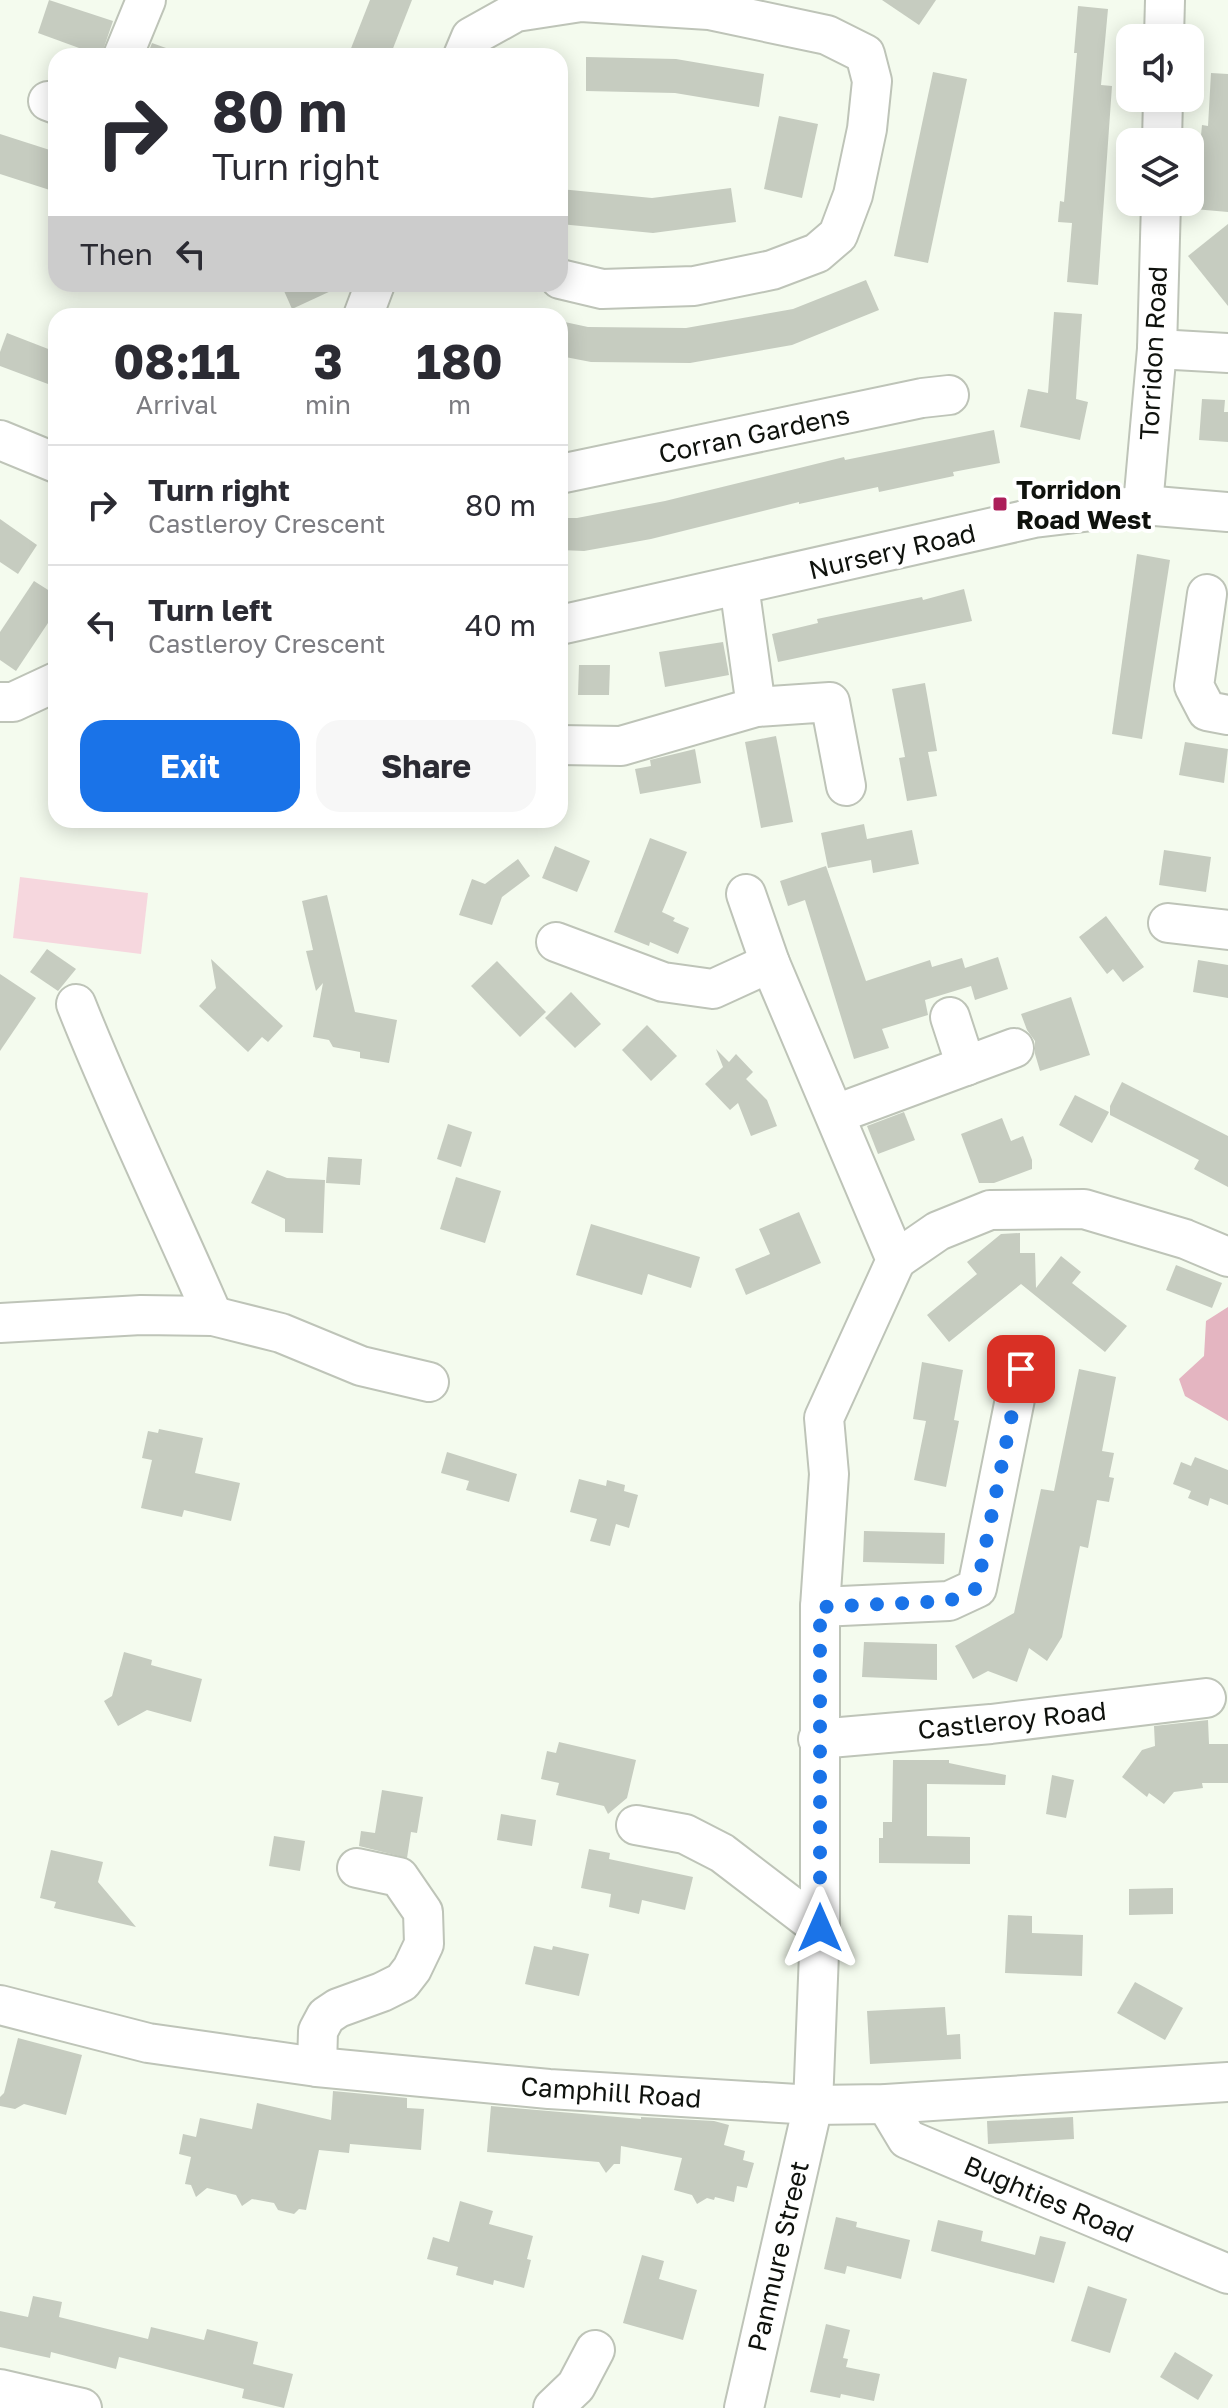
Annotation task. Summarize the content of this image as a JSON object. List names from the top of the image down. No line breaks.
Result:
{"streets":{"street":["Torridon Road","Corran Gardens","Nursery Road","Castleroy Road","Camphill Road","Bughties Road","Panmure Street"]},"crossings":[["Torridon Road","Nursery Road"],["Camphill Road","Bughties Road"],["Camphill Road","Panmure Street"]],"places":{"transit":["Torridon Road West"]},"page":{"turn":["80 m","Turn right"],"then":"Then","eta":["08:11","Arrival","3","min","180","m"],"list":[{"name":"Turn right","note":"Castleroy Crescent","value":"80 m"},{"name":"Turn left","note":"Castleroy Crescent","value":"40 m"}],"buttons":["Exit","Share"]}}
